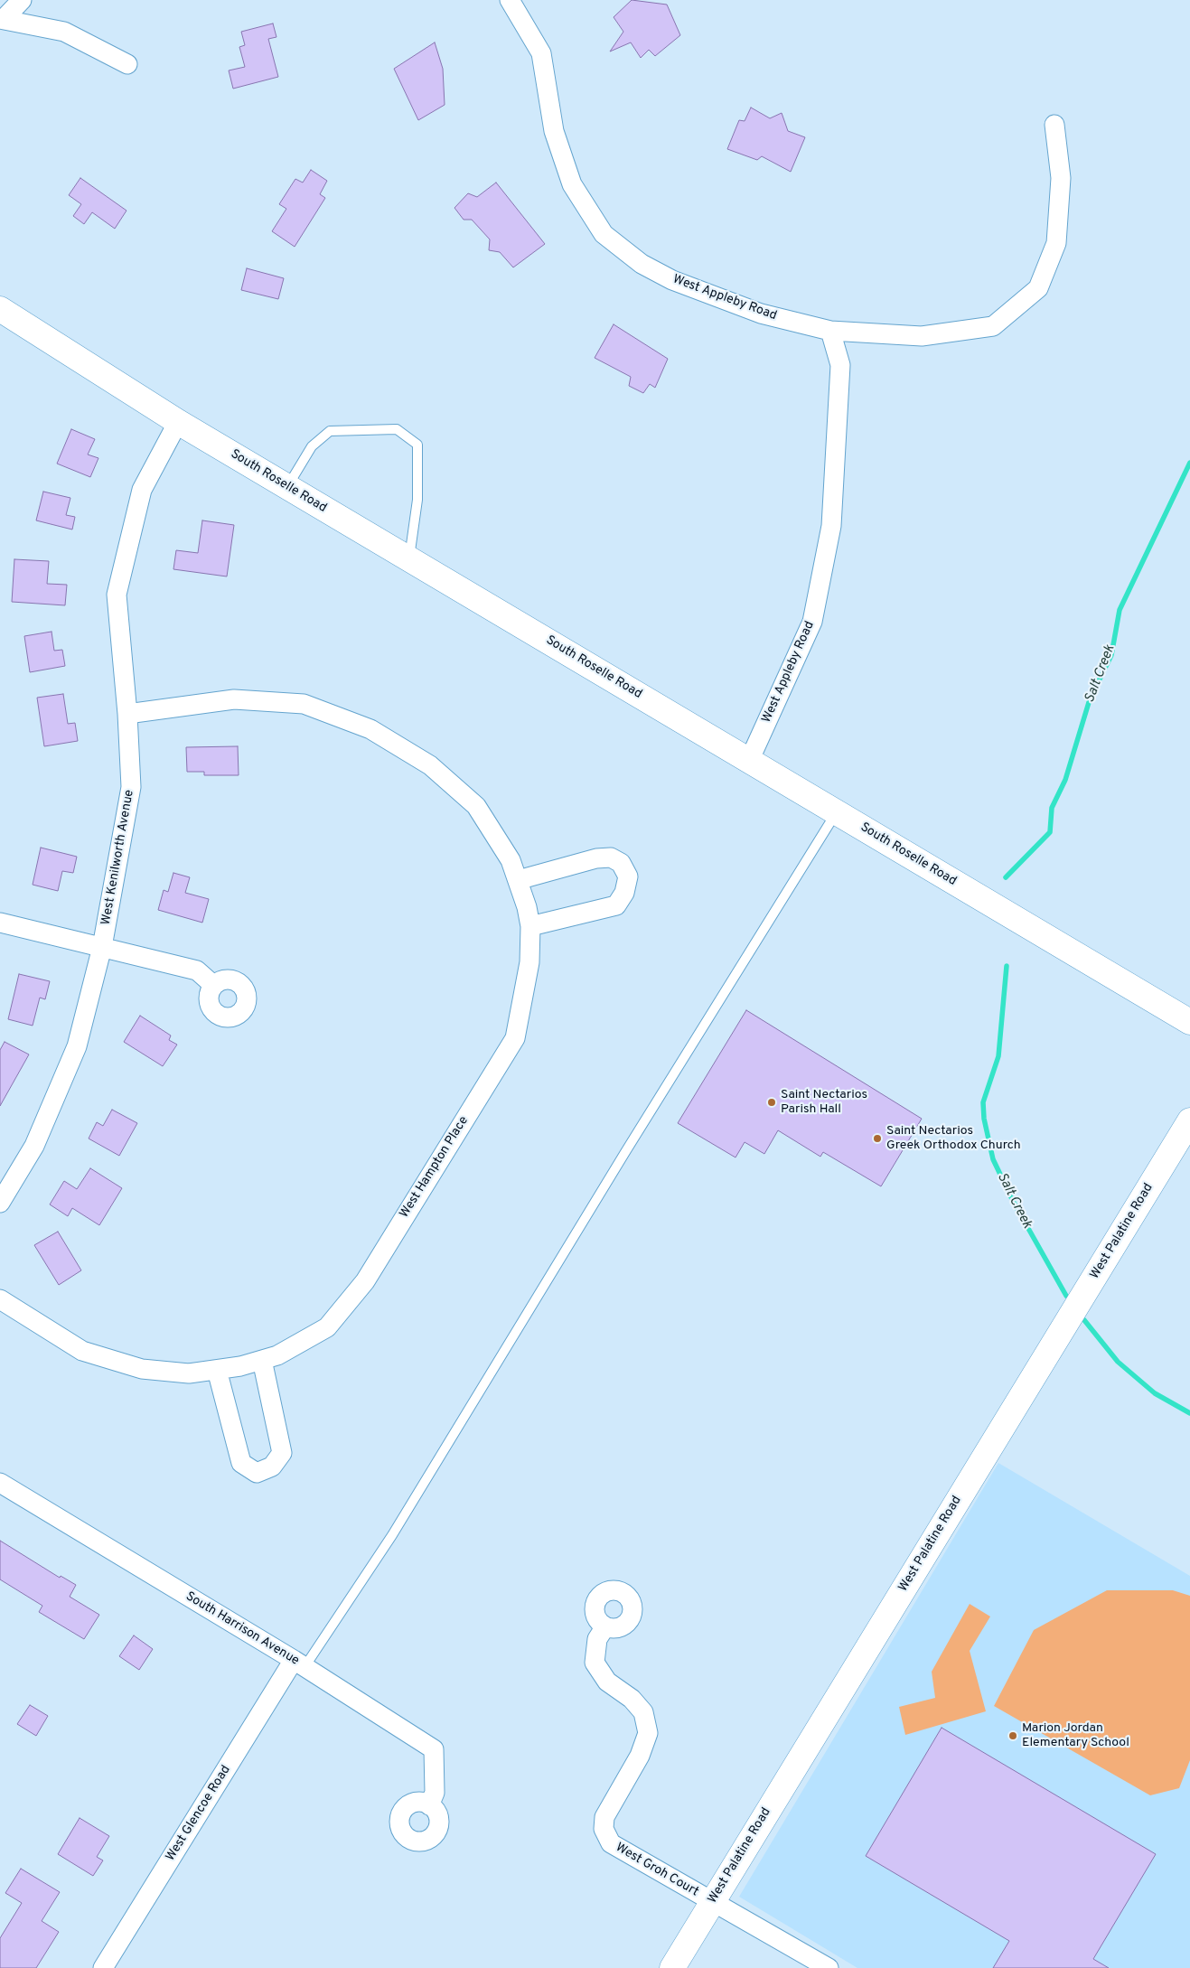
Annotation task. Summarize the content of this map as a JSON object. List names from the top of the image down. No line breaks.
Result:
{"streets":{"main road":["South Roselle Road","West Palatine Road"],"street":["West Appleby Road","West Kenilworth Avenue","West Hampton Place","South Harrison Avenue","West Glencoe Road","West Groh Court"]},"crossings":[["West Appleby Road","South Roselle Road"],["South Roselle Road","West Kenilworth Avenue"],["West Kenilworth Avenue","West Hampton Place"],["West Palatine Road","West Groh Court"],["South Harrison Avenue","West Glencoe Road"]],"water":["Salt Creek"],"places":["Saint Nectarios Parish Hall","Saint Nectarios Greek Orthodox Church","Marion Jordan Elementary School"]}
